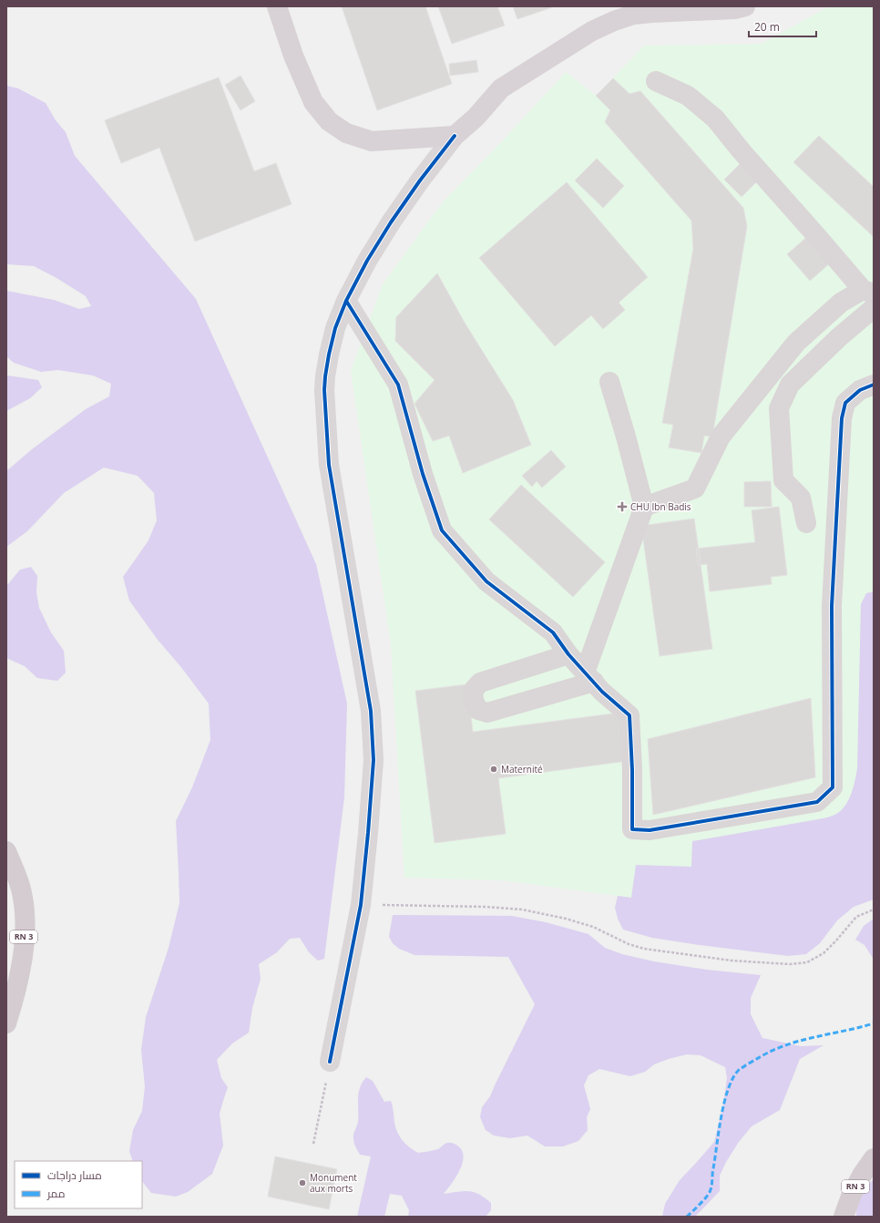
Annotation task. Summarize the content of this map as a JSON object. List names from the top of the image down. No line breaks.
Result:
{"streets":{"main road":["RN 3"]},"places":{"health":["CHU Ibn Badis"],"other":["Maternité","Monument aux morts"]},"legend":["مسار دراجات","ممر"],"scale_bar":"20 m"}
